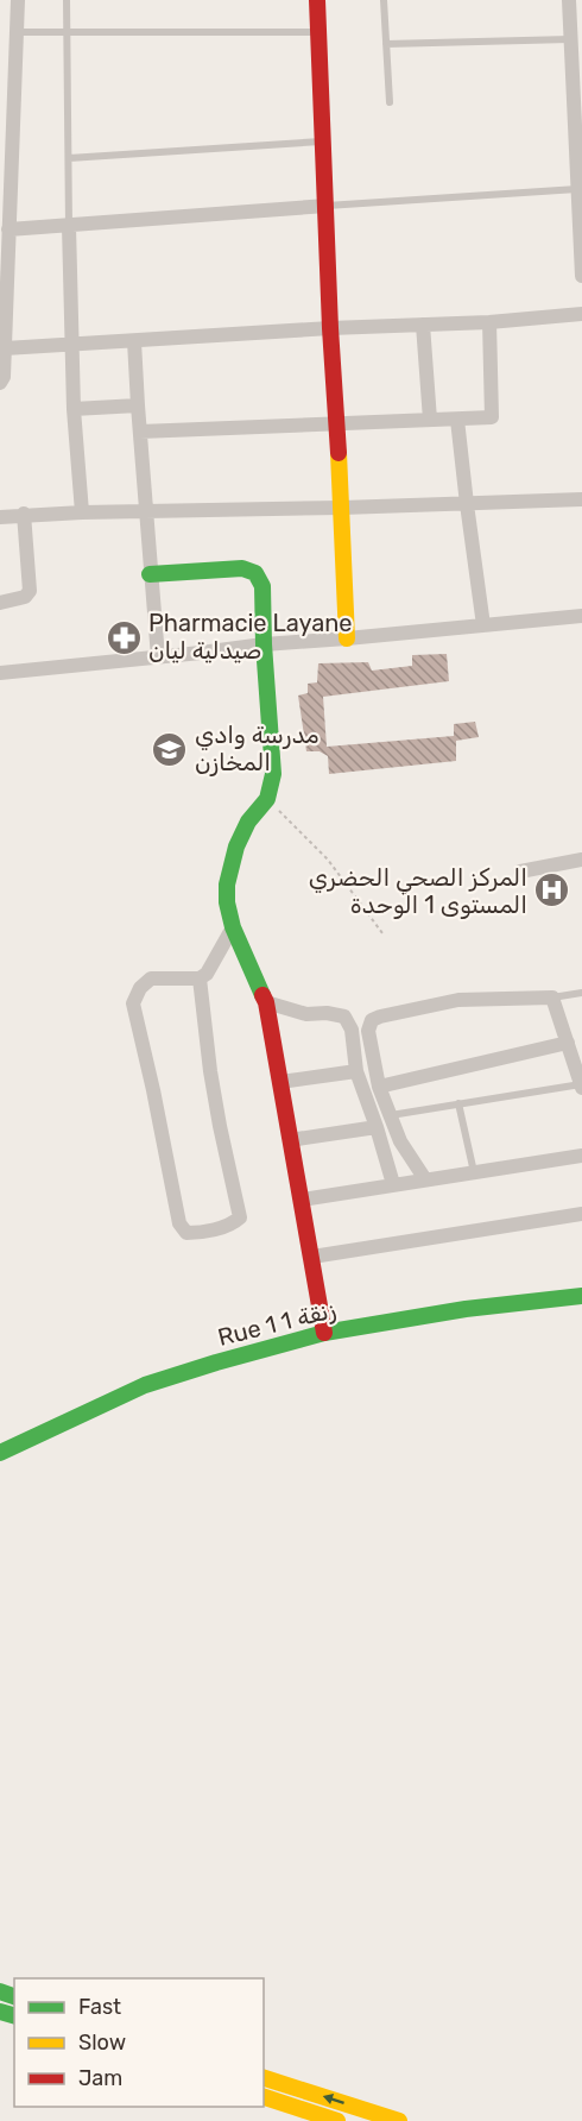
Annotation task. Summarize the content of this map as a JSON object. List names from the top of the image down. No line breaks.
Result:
{"streets":{"main road":["Rue 1 زنقة 1"]},"places":{"pharmacy":["Pharmacie Layane صيدلية ليان"],"school or university":["مدرسة وادي المخازن"],"hospital":["المركز الصحي الحضري المستوى 1 الوحدة"]},"legend":["Fast","Slow","Jam"]}
